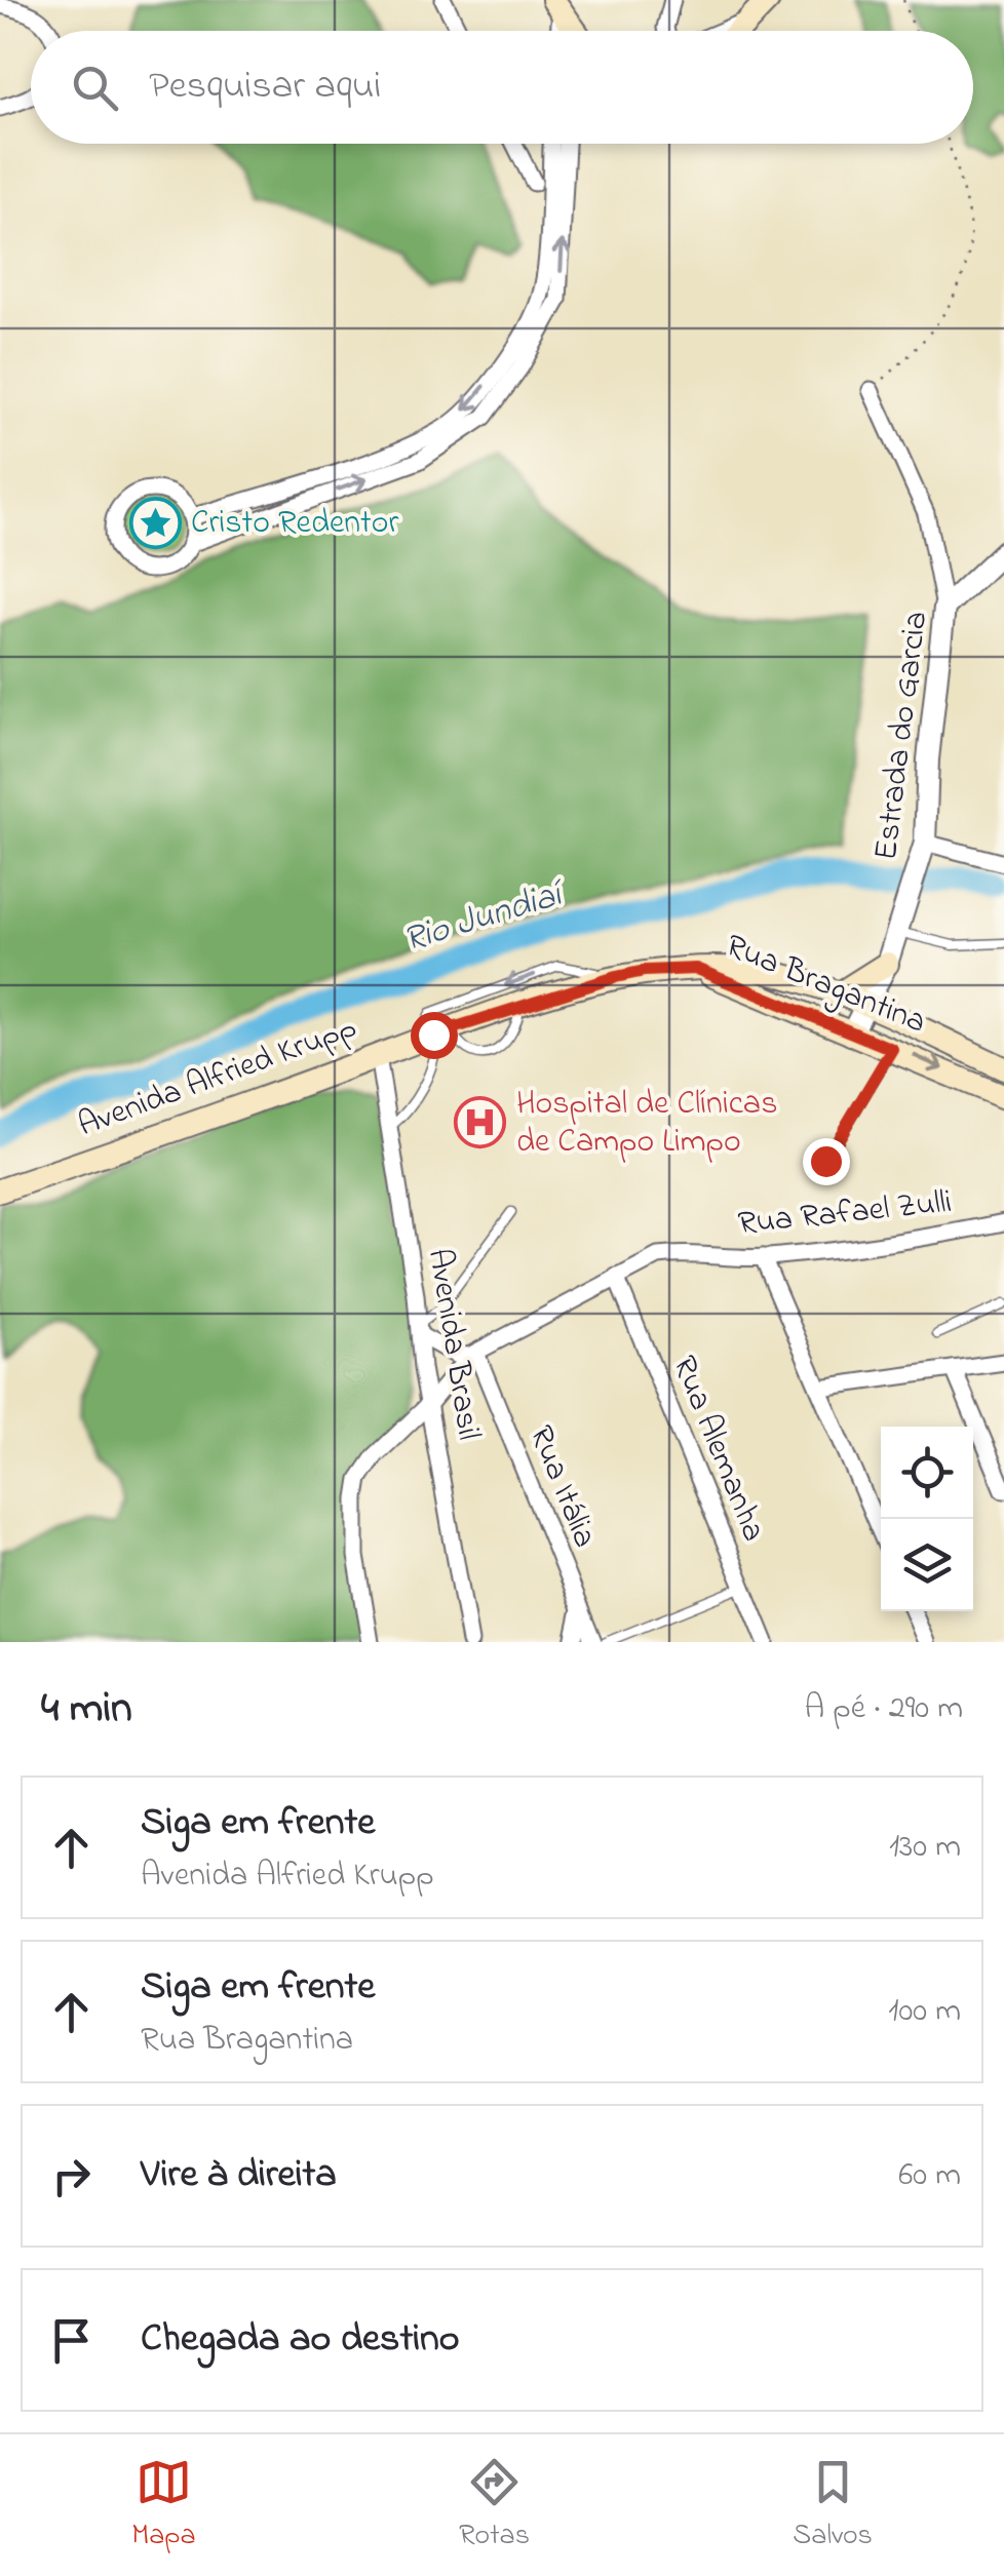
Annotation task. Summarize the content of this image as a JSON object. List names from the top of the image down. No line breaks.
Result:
{"streets":{"main road":["Rua Bragantina","Avenida Alfried Krupp"],"street":["Estrada do Garcia","Rua Rafael Zulli","Avenida Brasil","Rua Alemanha","Rua Itália"]},"crossings":[["Estrada do Garcia","Rua Bragantina"],["Rua Bragantina","Avenida Alfried Krupp"],["Avenida Alfried Krupp","Avenida Brasil"],["Rua Rafael Zulli","Rua Alemanha"],["Rua Rafael Zulli","Rua Itália"]],"water":["Rio Jundiaí"],"places":{"place":["Cristo Redentor"],"hospital":["Hospital de Clínicas de Campo Limpo"]},"page":{"search":"Pesquisar aqui","heading":["4 min","A pé · 290 m"],"list":[["Siga em frente","Avenida Alfried Krupp","130 m"],["Siga em frente","Rua Bragantina","100 m"],["Vire à direita","60 m"],"Chegada ao destino"],"nav":["Mapa","Rotas","Salvos"]}}
